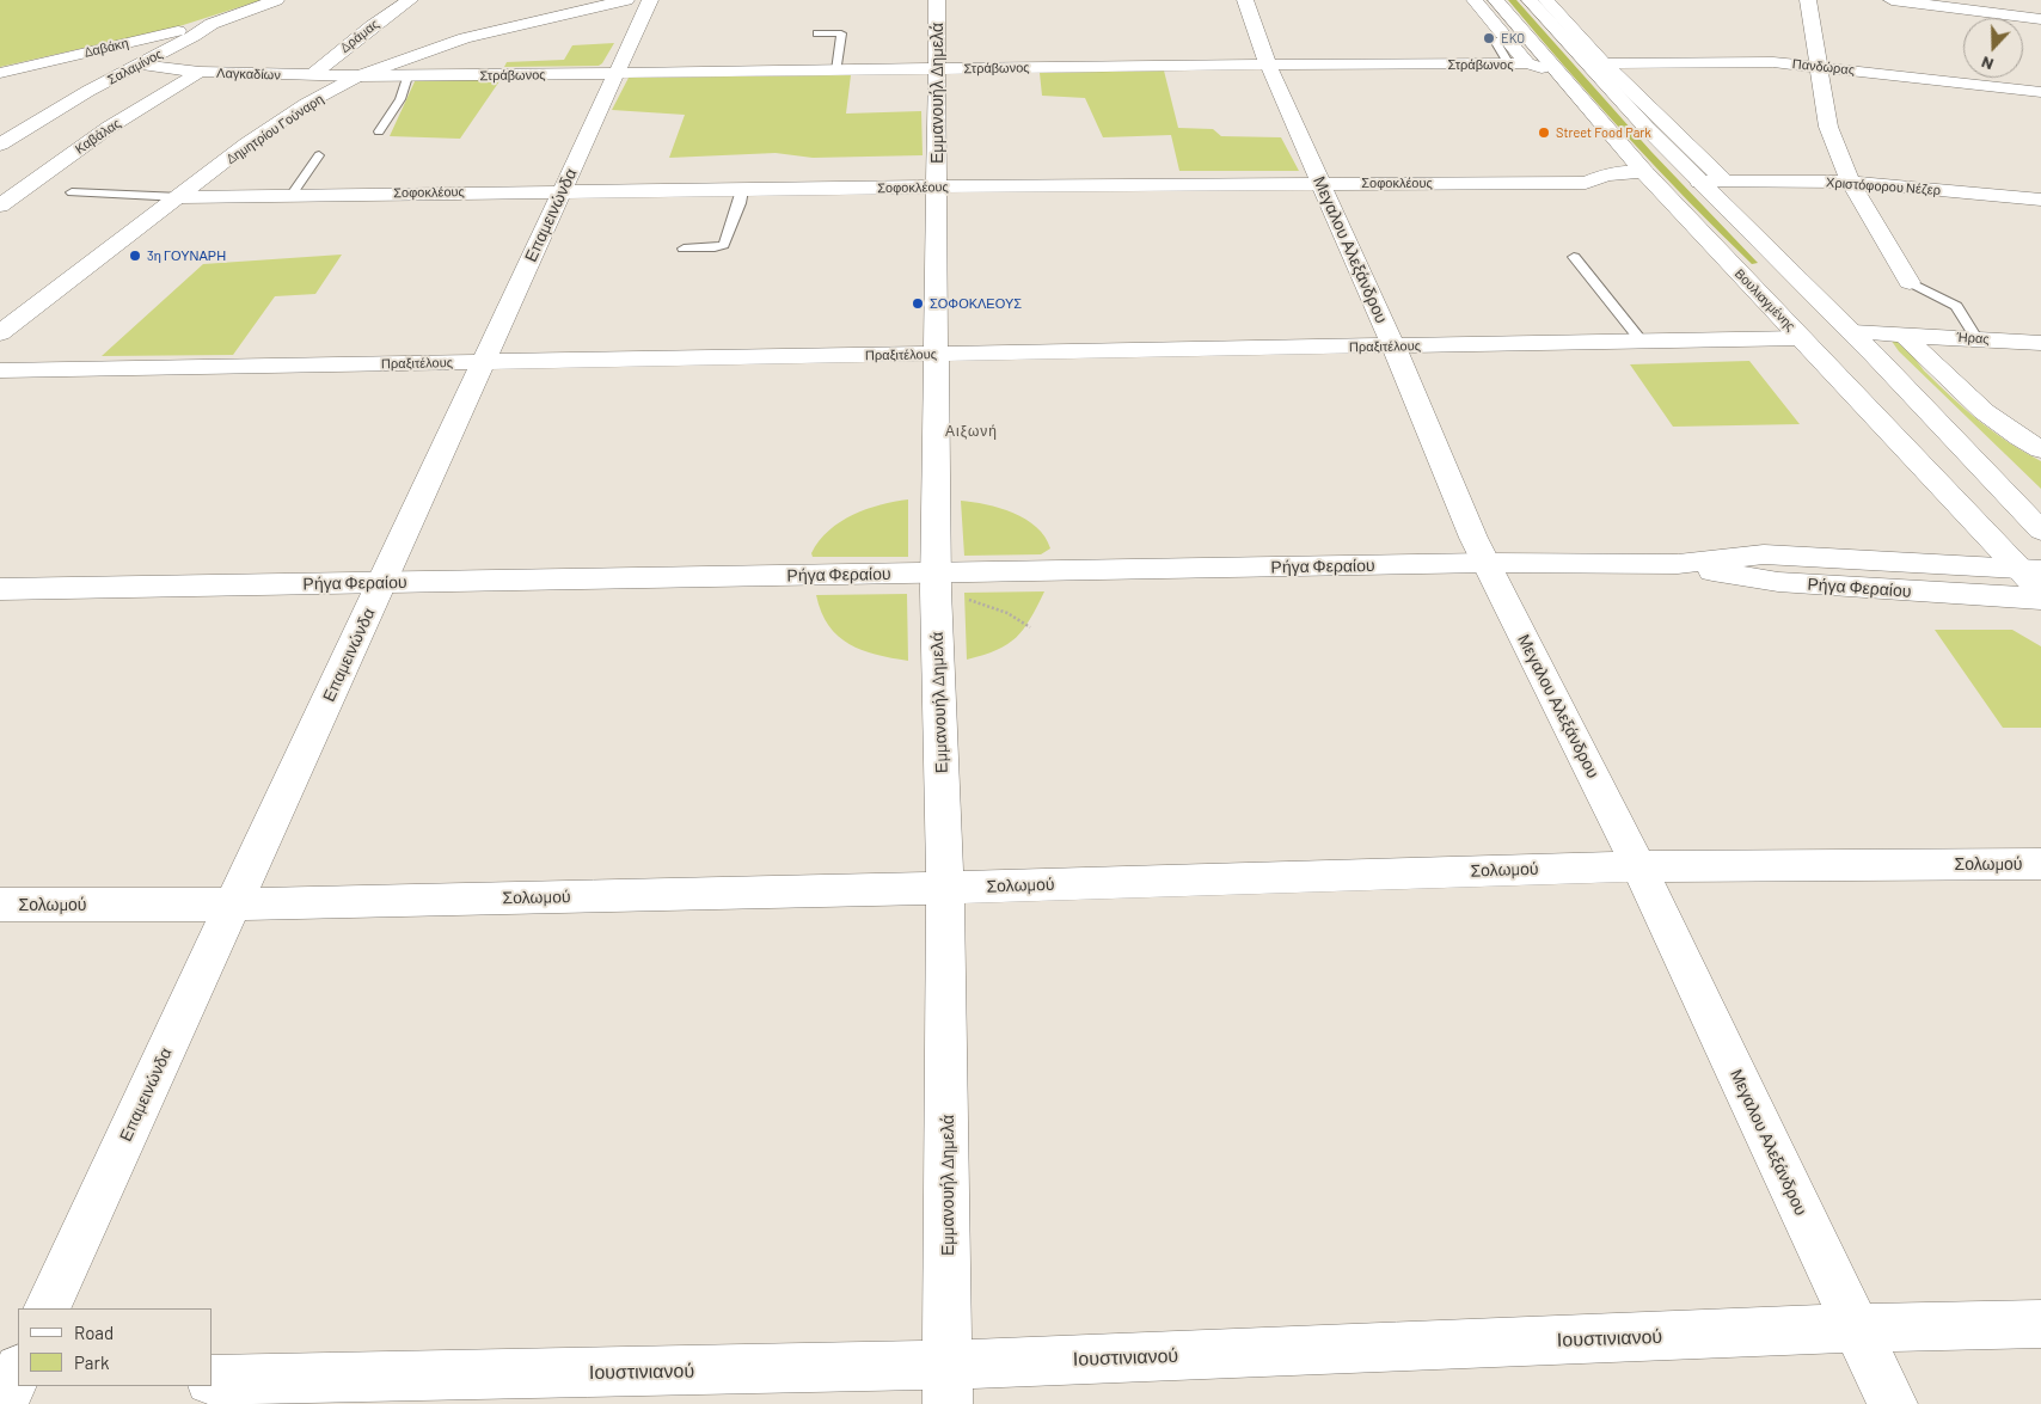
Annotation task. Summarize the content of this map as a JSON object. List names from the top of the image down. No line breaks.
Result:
{"streets":{"street":["Δράμας","Δαβάκη","Στράβωνος","Σαλαμίνος","Πανδώρας","Λαγκαδίων","Εμμανουήλ Δημελά","Δημητρίου Γούναρη","Καβάλας","Σοφοκλέους","Χριστόφορου Νέζερ","Επαμεινώνδα","Μεγαλου Αλεξάνδρου","Βουλιαγμένης","Ήρας","Πραξιτέλους","Ρήγα Φεραίου","Σολωμού","Ιουστινιανού"]},"crossings":[["Δράμας","Λαγκαδίων"],["Δαβάκη","Σαλαμίνος"],["Στράβωνος","Λαγκαδίων"],["Στράβωνος","Εμμανουήλ Δημελά"],["Στράβωνος","Δημητρίου Γούναρη"],["Στράβωνος","Επαμεινώνδα"],["Στράβωνος","Μεγαλου Αλεξάνδρου"],["Στράβωνος","Βουλιαγμένης"],["Σαλαμίνος","Λαγκαδίων"],["Λαγκαδίων","Δημητρίου Γούναρη"],["Λαγκαδίων","Καβάλας"],["Εμμανουήλ Δημελά","Σοφοκλέους"],["Εμμανουήλ Δημελά","Πραξιτέλους"],["Εμμανουήλ Δημελά","Ρήγα Φεραίου"],["Εμμανουήλ Δημελά","Σολωμού"],["Εμμανουήλ Δημελά","Ιουστινιανού"],["Δημητρίου Γούναρη","Σοφοκλέους"],["Σοφοκλέους","Επαμεινώνδα"],["Σοφοκλέους","Μεγαλου Αλεξάνδρου"],["Σοφοκλέους","Βουλιαγμένης"],["Επαμεινώνδα","Πραξιτέλους"],["Επαμεινώνδα","Ρήγα Φεραίου"],["Επαμεινώνδα","Σολωμού"],["Μεγαλου Αλεξάνδρου","Πραξιτέλους"],["Μεγαλου Αλεξάνδρου","Ρήγα Φεραίου"],["Μεγαλου Αλεξάνδρου","Σολωμού"],["Μεγαλου Αλεξάνδρου","Ιουστινιανού"],["Βουλιαγμένης","Πραξιτέλους"],["Βουλιαγμένης","Ρήγα Φεραίου"]],"districts":["Αιξωνή"],"places":["EKO","Street Food Park","3η ΓΟΥΝΑΡΗ","ΣΟΦΟΚΛΕΟΥΣ"],"legend":["Road","Park"],"north":"bottom"}
